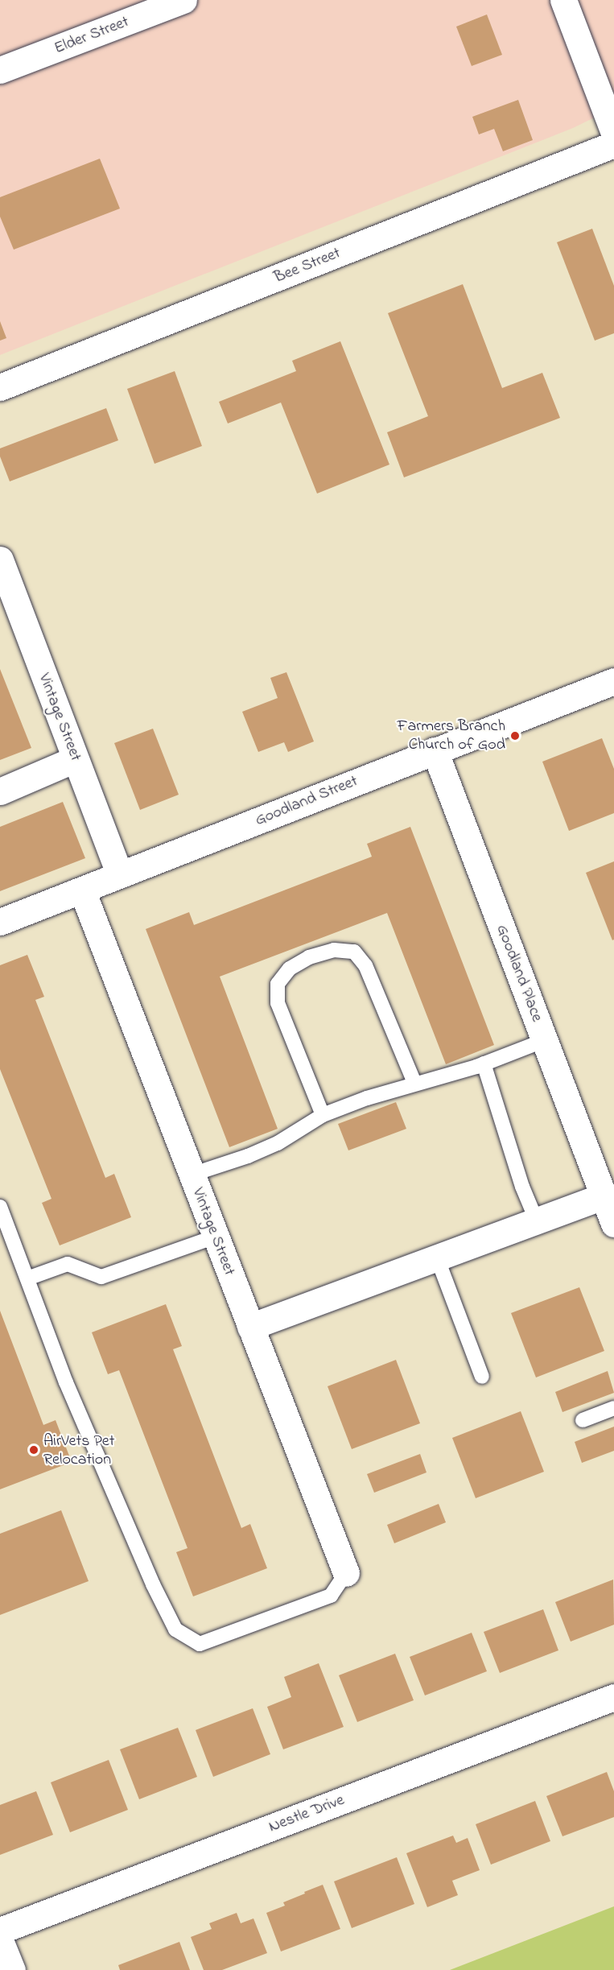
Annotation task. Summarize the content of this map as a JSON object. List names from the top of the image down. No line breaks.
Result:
{"streets":{"street":["Elder Street","Bee Street","Vintage Street","Goodland Street","Goodland Place","Nestle Drive"]},"crossings":[["Vintage Street","Goodland Street"],["Goodland Street","Goodland Place"]],"places":["Farmers Branch Church of God","AirVets Pet Relocation"]}
